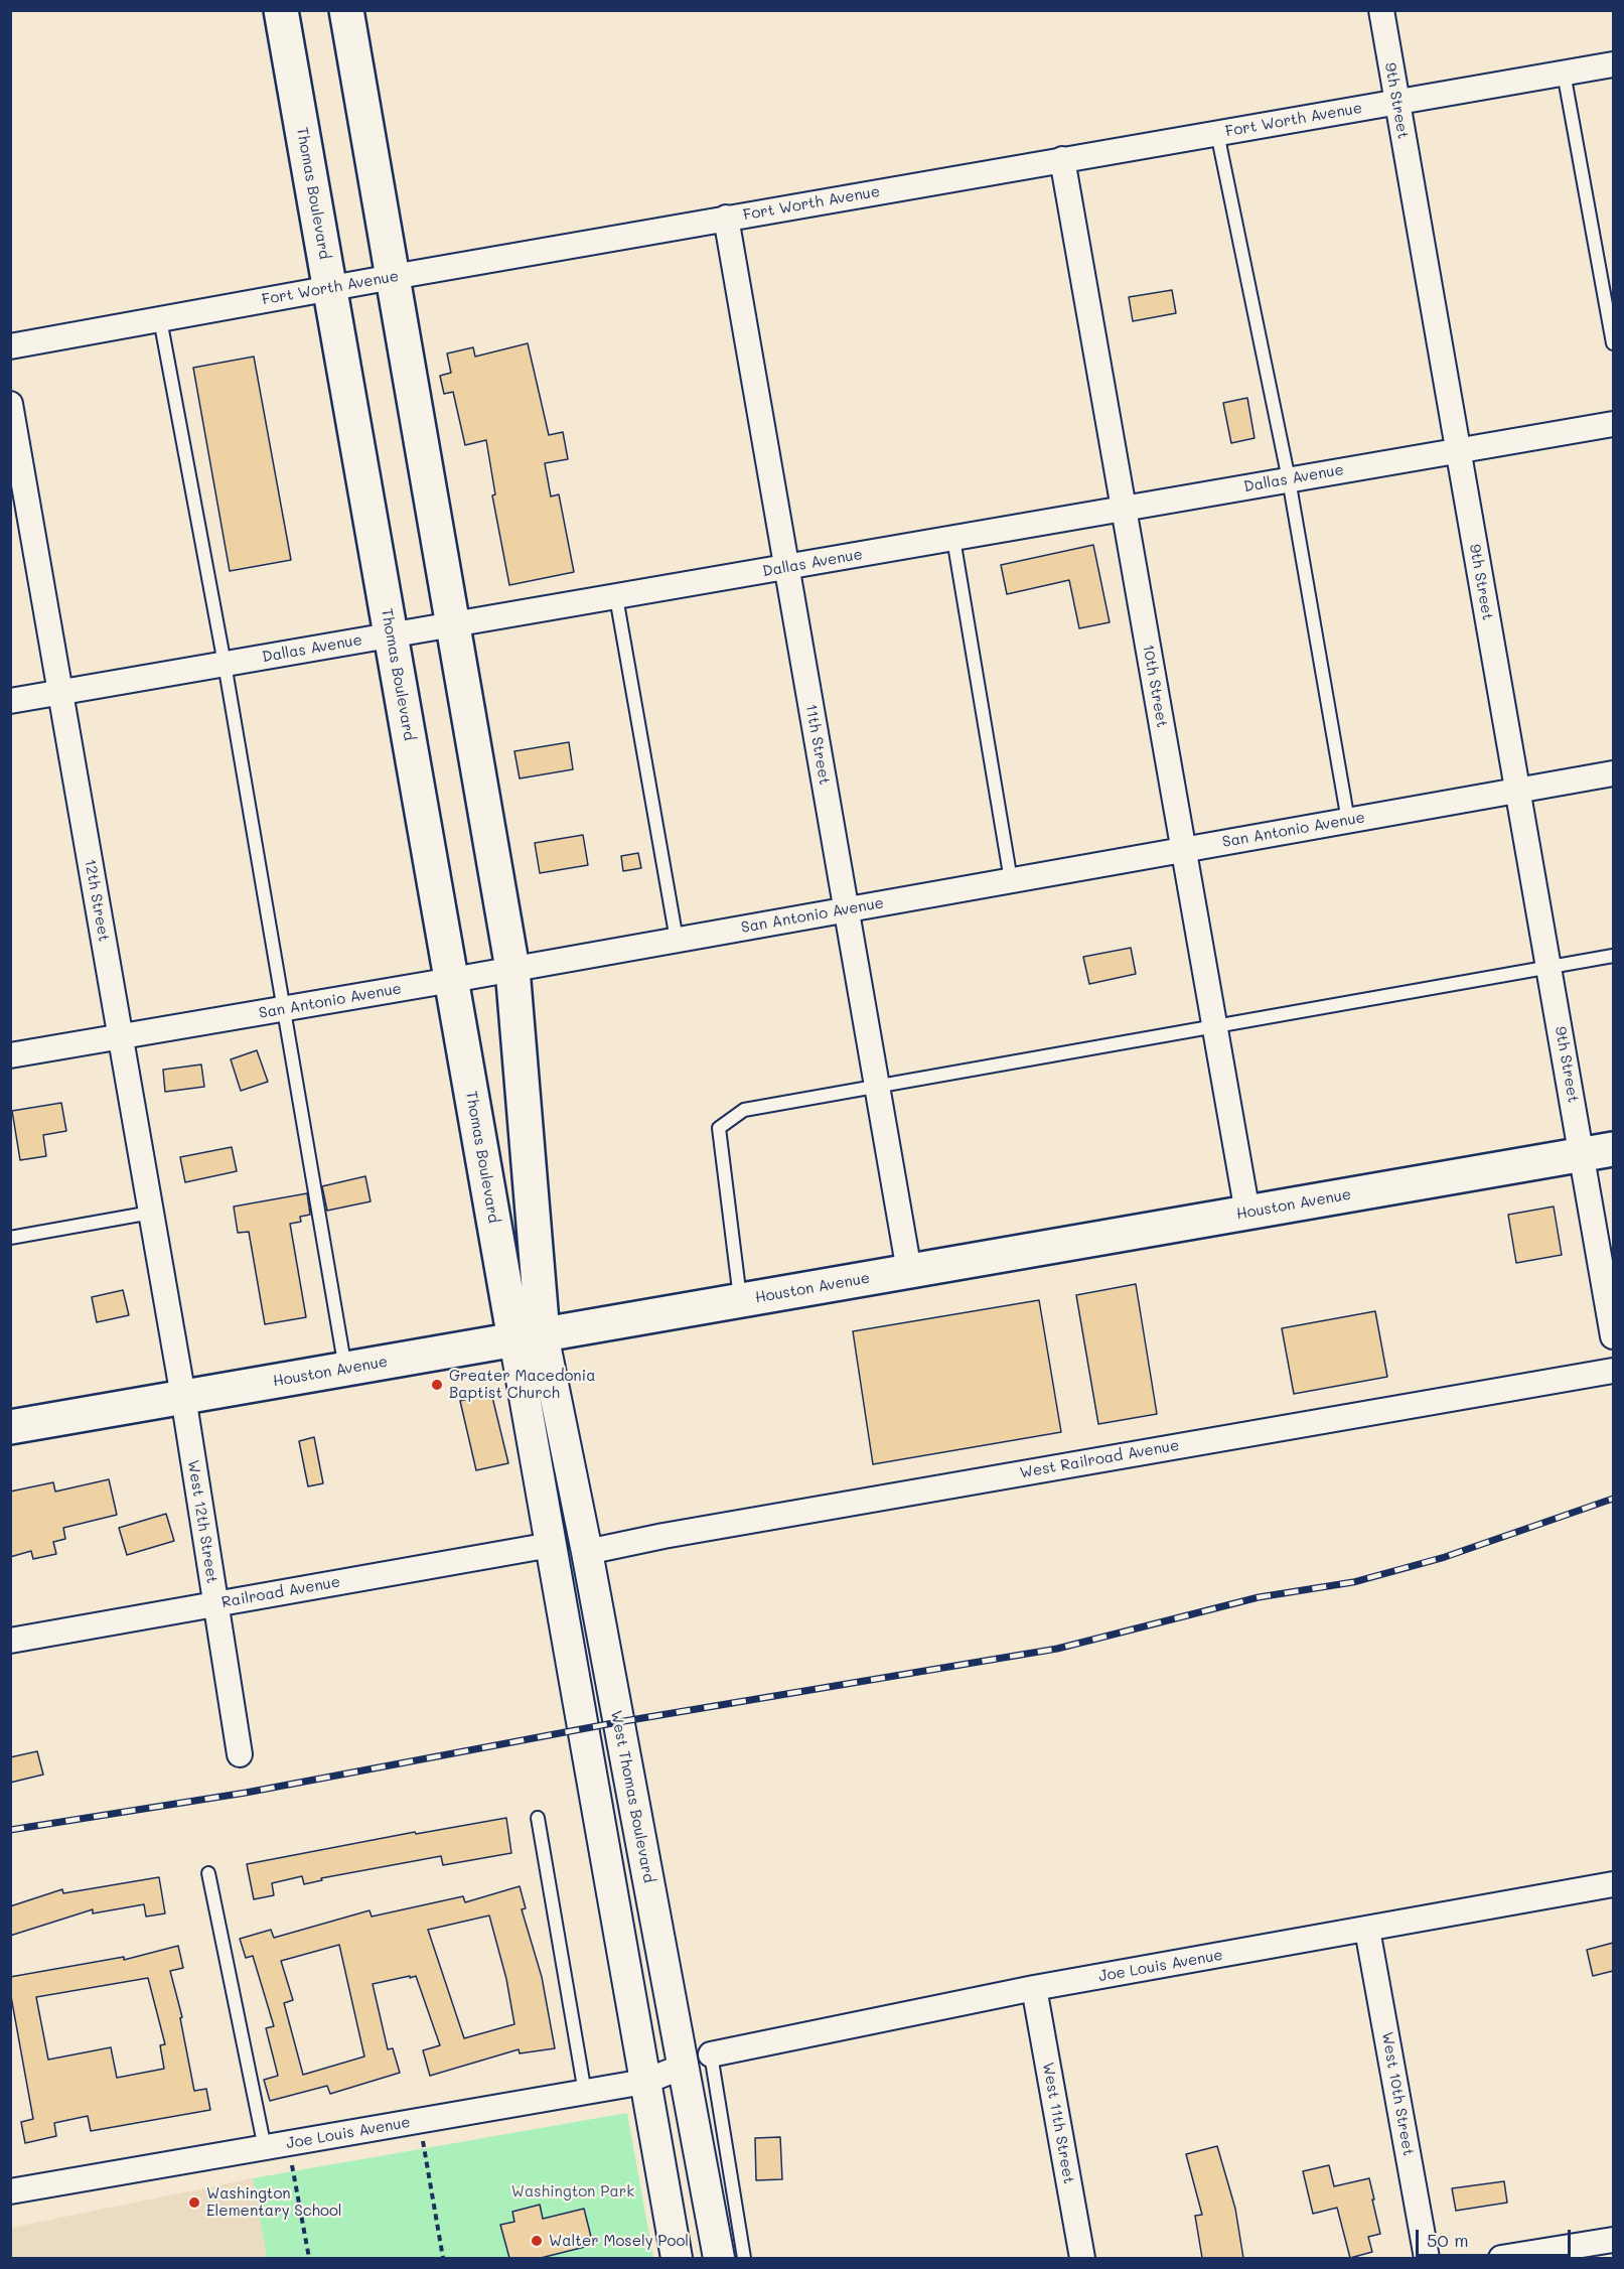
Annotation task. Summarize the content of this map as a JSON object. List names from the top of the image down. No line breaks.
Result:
{"streets":{"main road":["Thomas Boulevard","Houston Avenue"],"street":["9th Street","Fort Worth Avenue","Dallas Avenue","10th Street","11th Street","San Antonio Avenue","12th Street","West Railroad Avenue","West 12th Street","Railroad Avenue","West Thomas Boulevard","Joe Louis Avenue","West 10th Street","West 11th Street"]},"crossings":[["9th Street","Fort Worth Avenue"],["9th Street","Dallas Avenue"],["9th Street","San Antonio Avenue"],["9th Street","Houston Avenue"],["Fort Worth Avenue","Thomas Boulevard"],["Fort Worth Avenue","10th Street"],["Fort Worth Avenue","11th Street"],["Thomas Boulevard","Dallas Avenue"],["Thomas Boulevard","San Antonio Avenue"],["Thomas Boulevard","Houston Avenue"],["Thomas Boulevard","West Thomas Boulevard"],["Dallas Avenue","10th Street"],["Dallas Avenue","11th Street"],["Dallas Avenue","12th Street"],["10th Street","San Antonio Avenue"],["10th Street","Houston Avenue"],["11th Street","San Antonio Avenue"],["11th Street","Houston Avenue"],["San Antonio Avenue","12th Street"],["12th Street","Houston Avenue"],["12th Street","West 12th Street"],["Houston Avenue","West 12th Street"],["Houston Avenue","West Thomas Boulevard"],["West Railroad Avenue","West Thomas Boulevard"],["West 12th Street","Railroad Avenue"],["West Thomas Boulevard","Joe Louis Avenue"],["Joe Louis Avenue","West 10th Street"],["Joe Louis Avenue","West 11th Street"]],"parks":["Washington Park"],"places":["Greater Macedonia Baptist Church","Washington Elementary School","Walter Mosely Pool"],"scale_bar":"50 m"}
